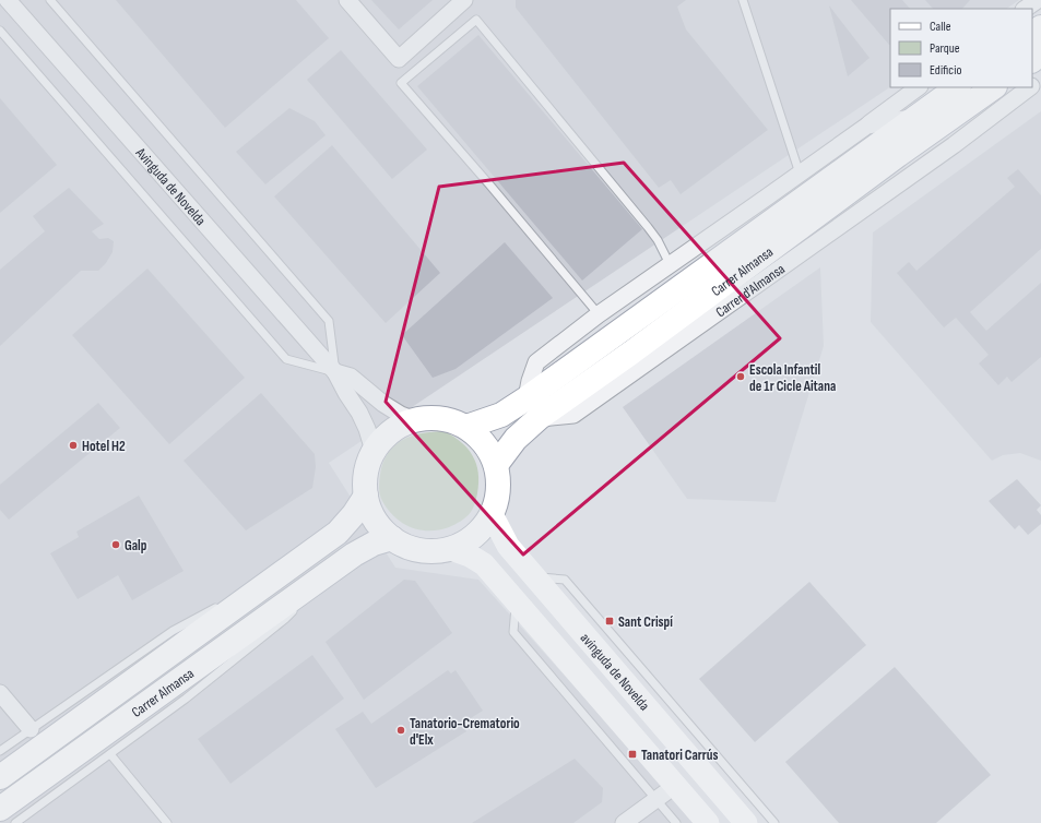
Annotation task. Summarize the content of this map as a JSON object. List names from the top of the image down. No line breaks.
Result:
{"streets":{"main road":["Carrer Almansa","Carrer d'Almansa","avinguda de Novelda"],"street":["Avinguda de Novelda"]},"crossings":[["Avinguda de Novelda","Carrer Almansa"],["Avinguda de Novelda","Carrer d'Almansa"],["Avinguda de Novelda","avinguda de Novelda"],["Carrer Almansa","Carrer d'Almansa"],["Carrer Almansa","avinguda de Novelda"],["Carrer d'Almansa","avinguda de Novelda"]],"places":{"other":["Escola Infantil de 1r Cicle Aitana","Hotel H2","Galp","Tanatorio-Crematorio d'Elx"],"transit":["Sant Crispí","Tanatori Carrús"]},"legend":["Calle","Parque","Edificio"]}
